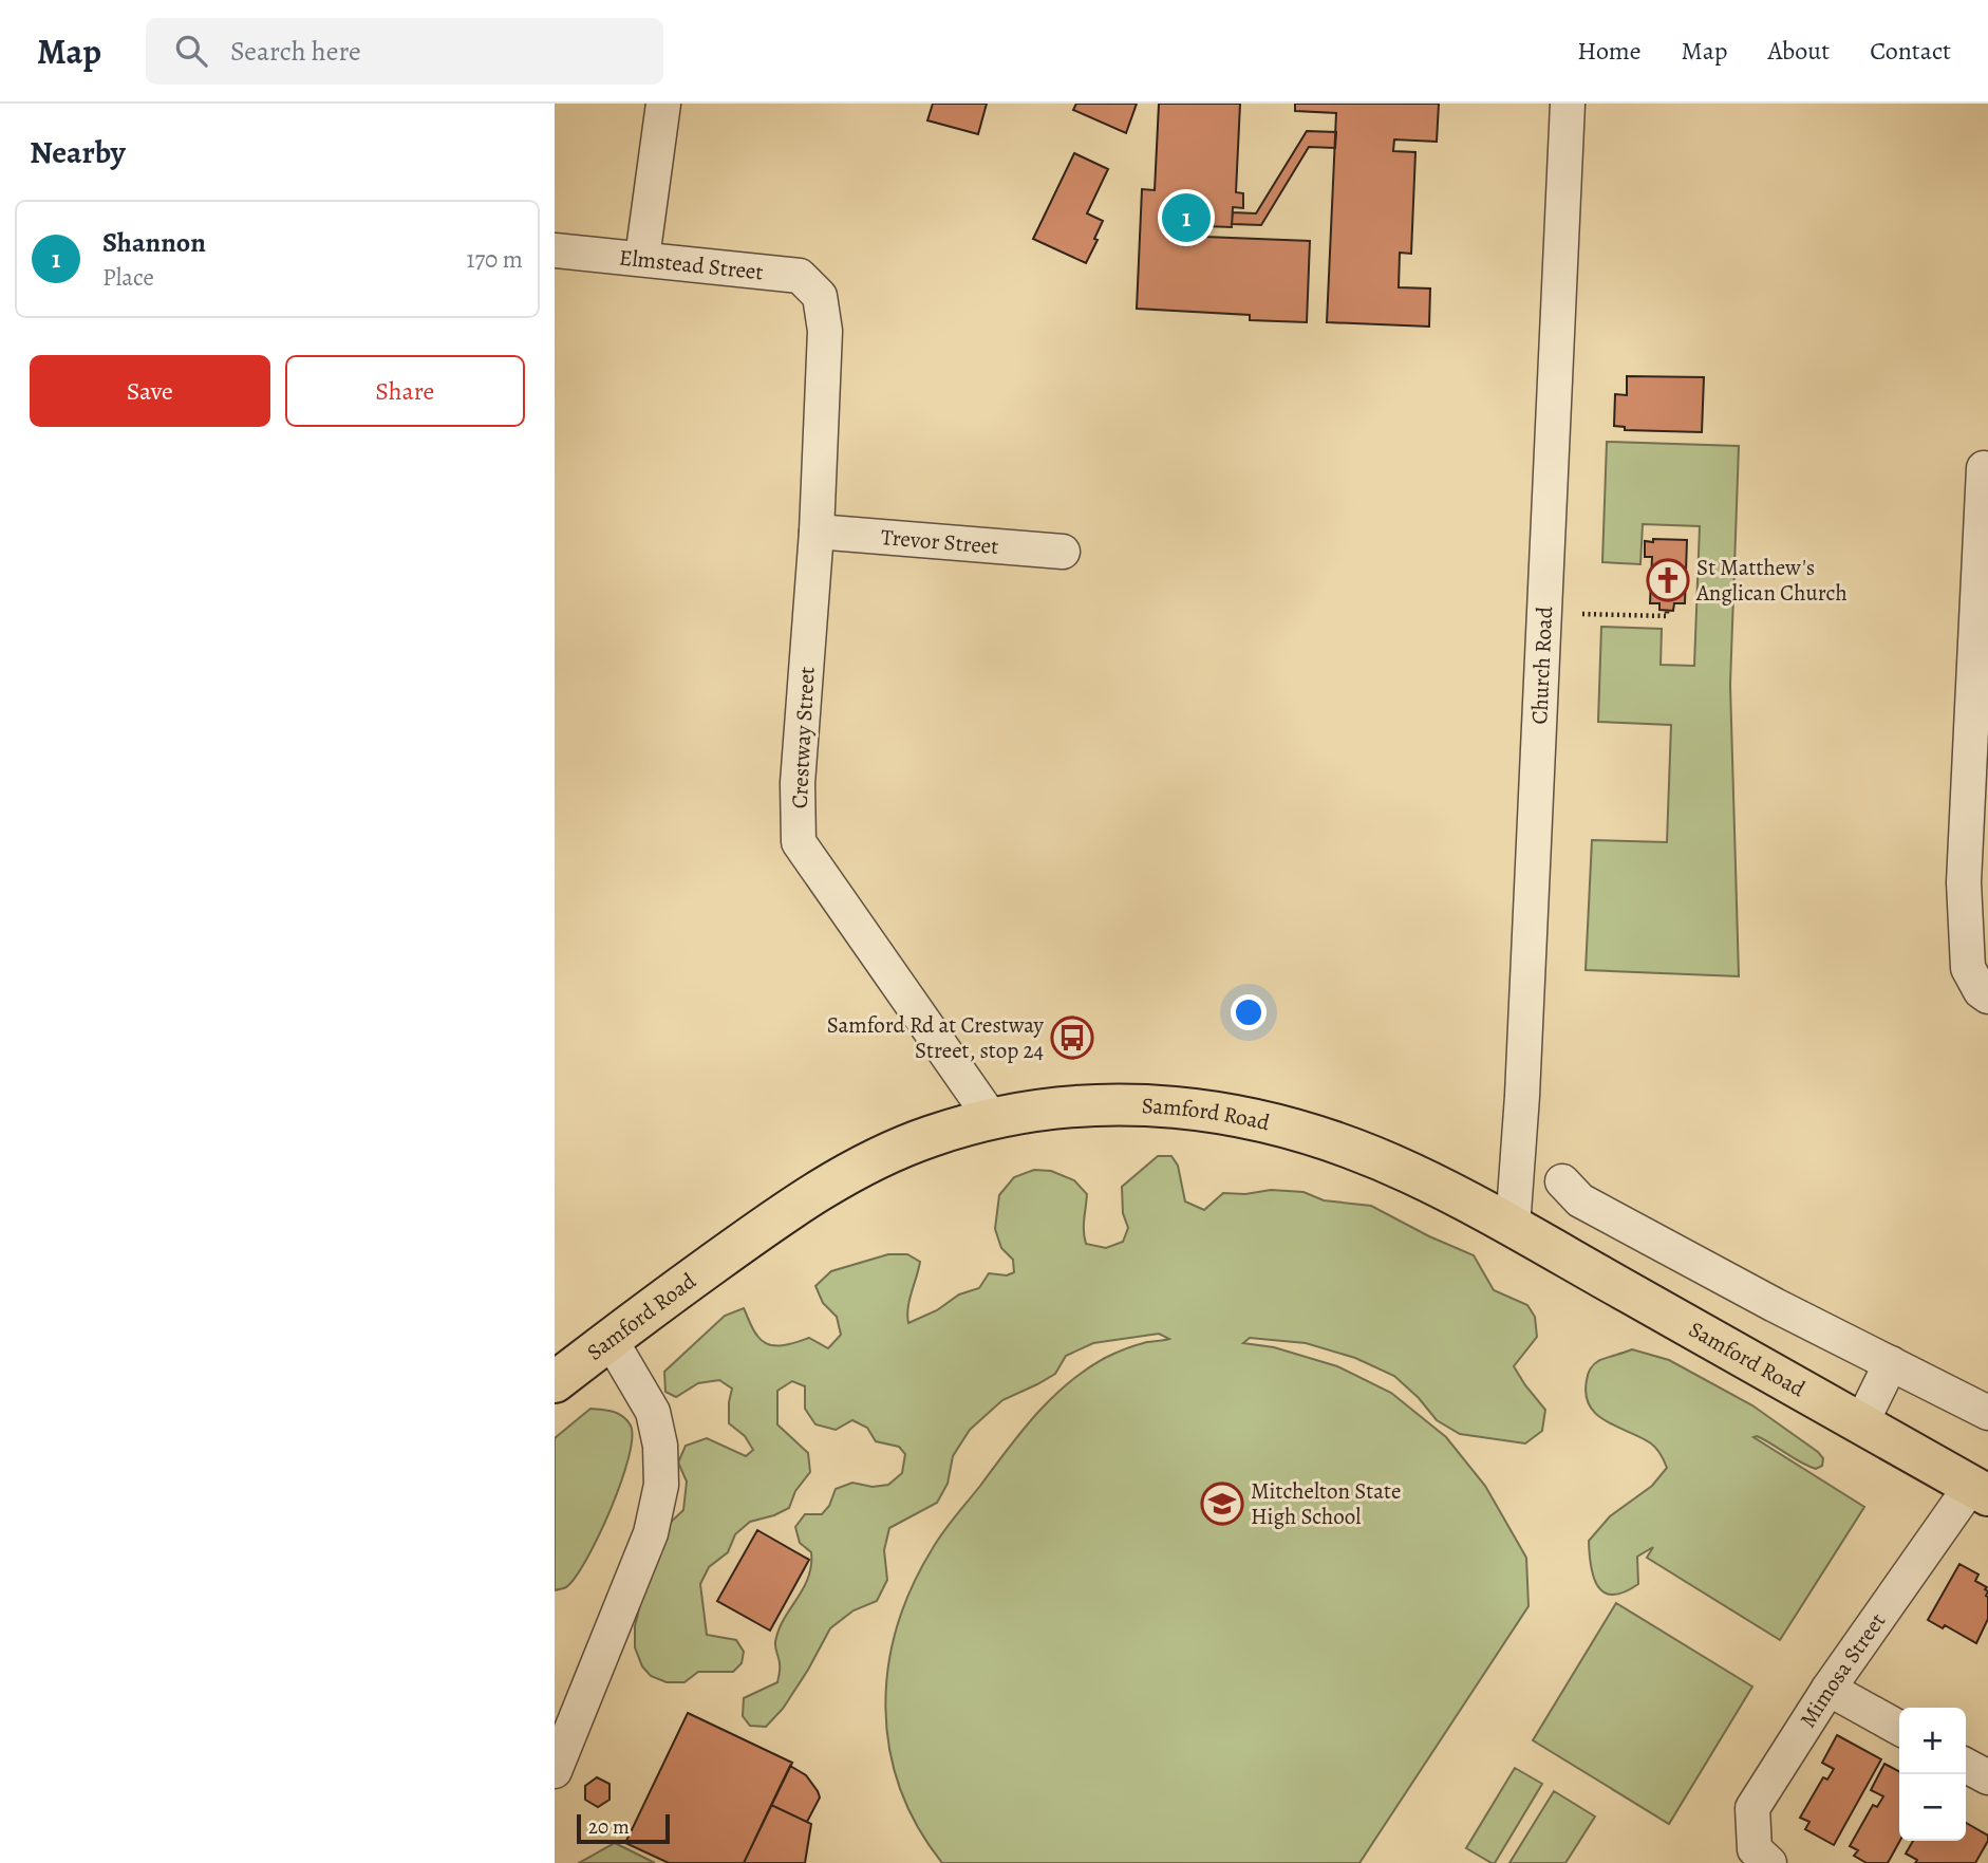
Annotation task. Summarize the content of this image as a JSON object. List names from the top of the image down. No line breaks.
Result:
{"streets":{"main road":["Samford Road"],"street":["Elmstead Street","Trevor Street","Church Road","Crestway Street","Mimosa Street"]},"crossings":[["Elmstead Street","Crestway Street"],["Trevor Street","Crestway Street"],["Church Road","Samford Road"],["Crestway Street","Samford Road"],["Samford Road","Mimosa Street"]],"places":{"church":["St Matthew's Anglican Church"],"bus stop":["Samford Rd at Crestway Street, stop 24"],"school or university":["Mitchelton State High School"]},"scale_bar":"20 m","page":{"header":"Map","search":"Search here","nav":["Home","Map","About","Contact"],"heading":"Nearby","pins":"1","list":[{"mark":"1","name":"Shannon","note":"Place","value":"170 m"}],"buttons":["Save","Share"],"map_buttons":["+","−"],"scale":"20 m"}}
